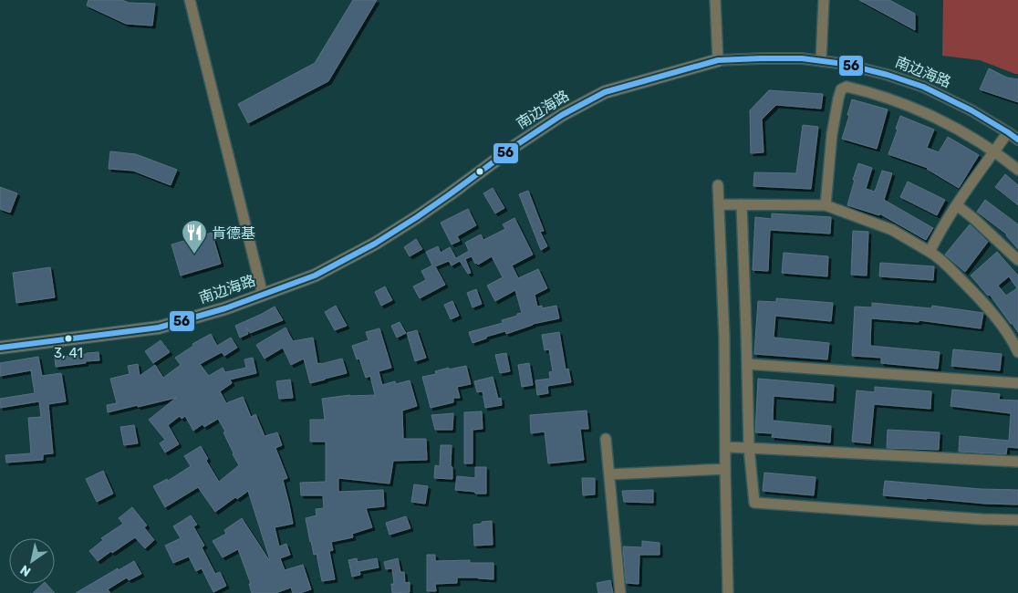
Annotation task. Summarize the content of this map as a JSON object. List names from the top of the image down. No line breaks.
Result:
{"streets":{"main road":["南边海路"]},"places":{"restaurant":["肯德基"],"other":["3, 41"]},"lines":["transit line 56"],"north":"bottom left"}
